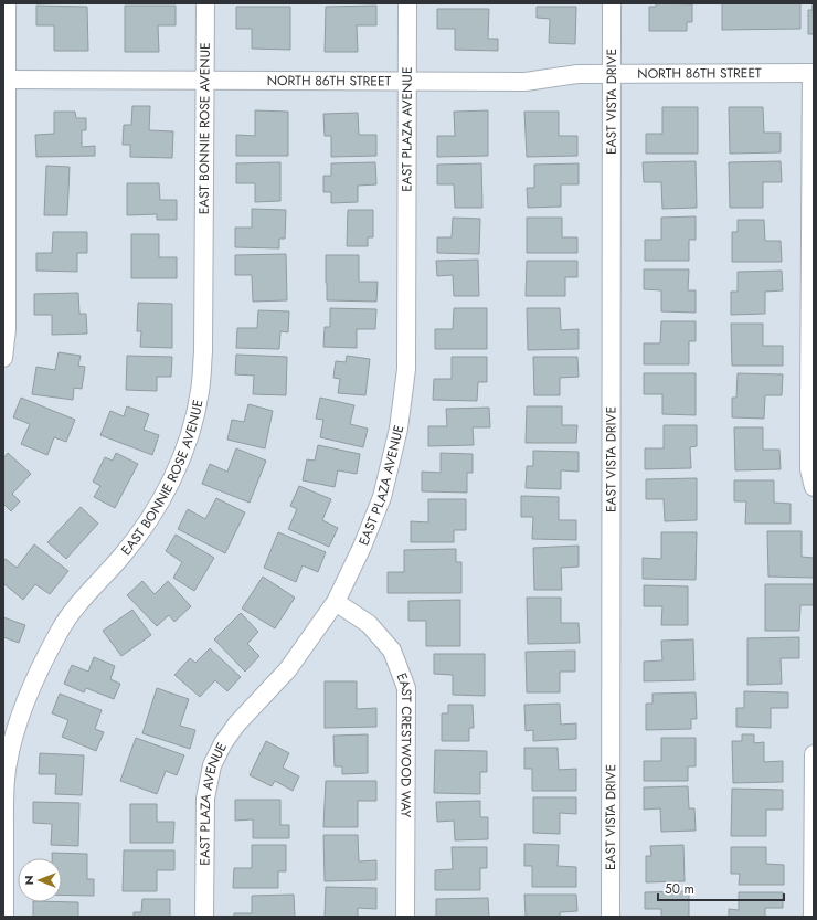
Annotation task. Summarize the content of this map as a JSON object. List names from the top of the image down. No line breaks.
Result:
{"streets":{"street":["NORTH 86TH STREET","EAST VISTA DRIVE","EAST BONNIE ROSE AVENUE","EAST PLAZA AVENUE","EAST CRESTWOOD WAY"]},"crossings":[["NORTH 86TH STREET","EAST VISTA DRIVE"],["NORTH 86TH STREET","EAST BONNIE ROSE AVENUE"],["NORTH 86TH STREET","EAST PLAZA AVENUE"],["EAST PLAZA AVENUE","EAST CRESTWOOD WAY"]],"scale_bar":"50 m","north":"left"}
